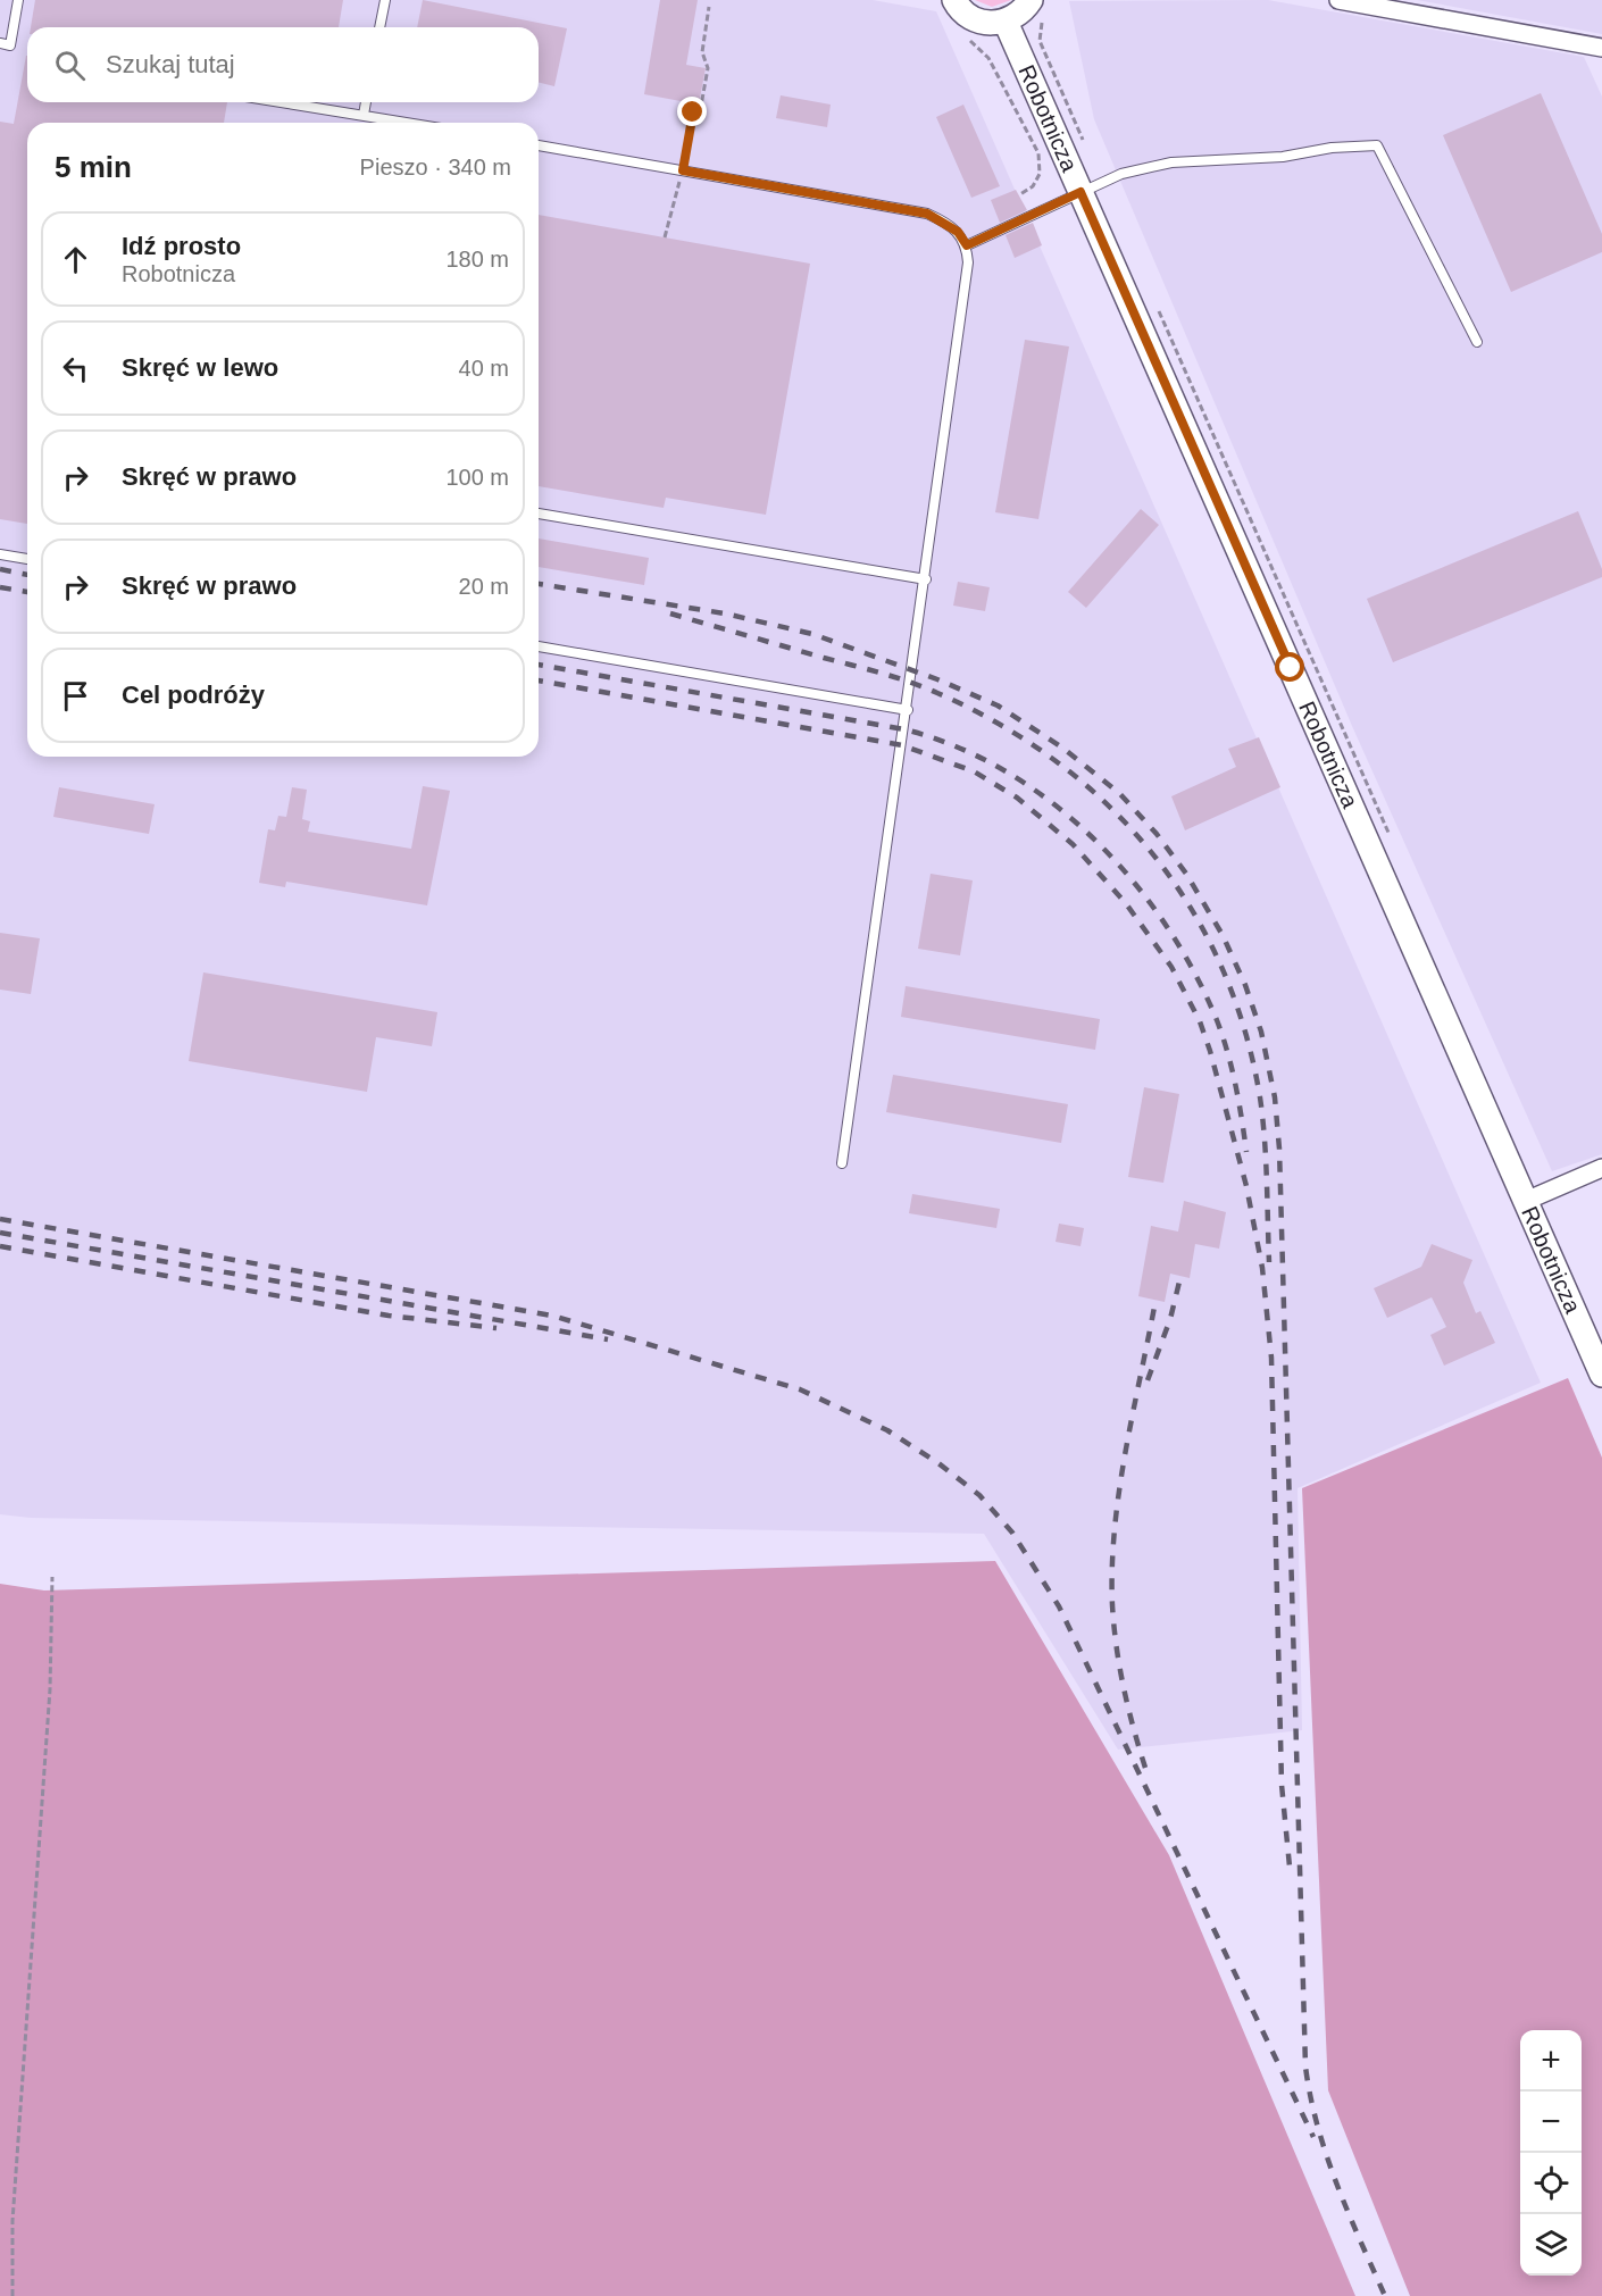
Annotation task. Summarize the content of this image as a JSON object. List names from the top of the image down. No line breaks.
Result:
{"streets":{"street":["Robotnicza"]},"page":{"search":"Szukaj tutaj","heading":["5 min","Pieszo · 340 m"],"list":[["Idź prosto","Robotnicza","180 m"],["Skręć w lewo","40 m"],["Skręć w prawo","100 m"],["Skręć w prawo","20 m"],"Cel podróży"],"map_buttons":["+","−"]}}
